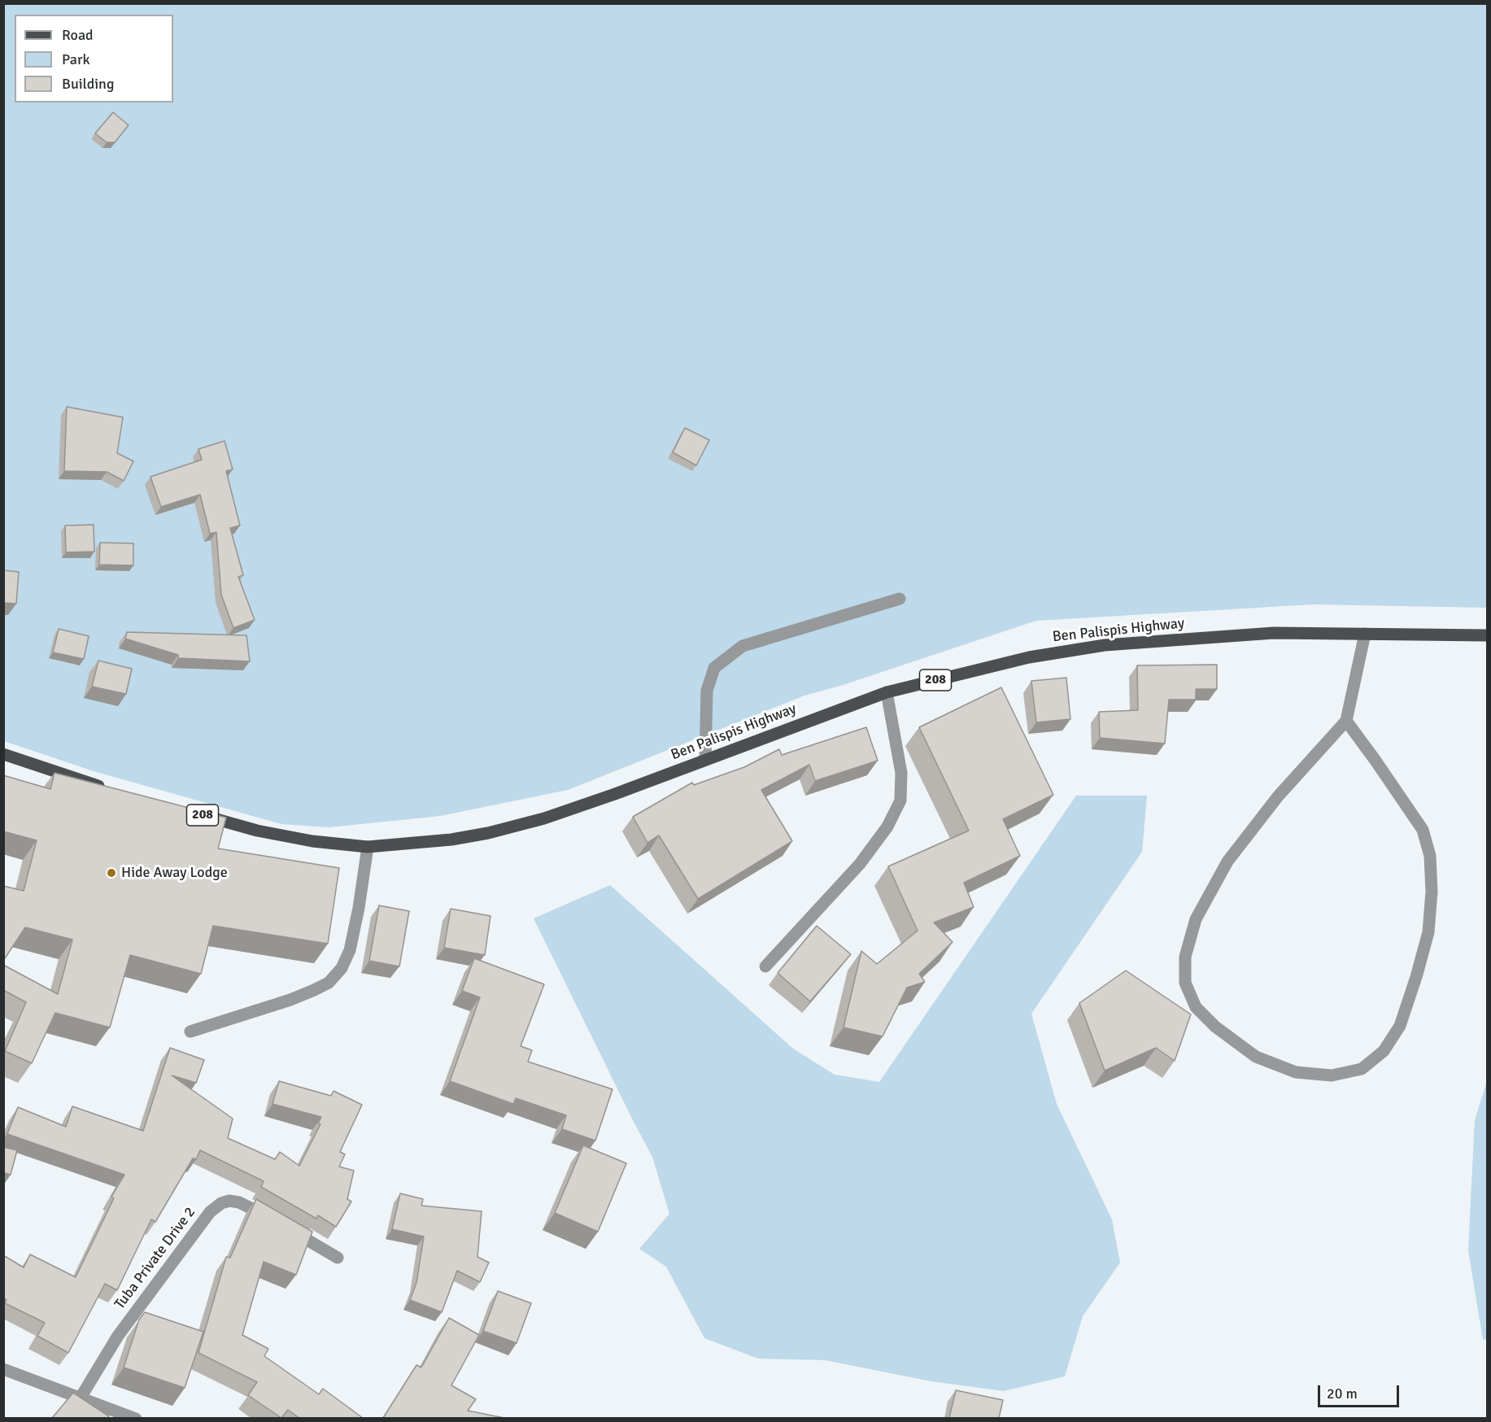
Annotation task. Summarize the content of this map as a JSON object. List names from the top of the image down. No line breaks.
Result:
{"streets":{"main road":["Ben Palispis Highway","208"],"street":["Tuba Private Drive 2"]},"places":["Hide Away Lodge"],"legend":["Road","Park","Building"],"scale_bar":"20 m"}
